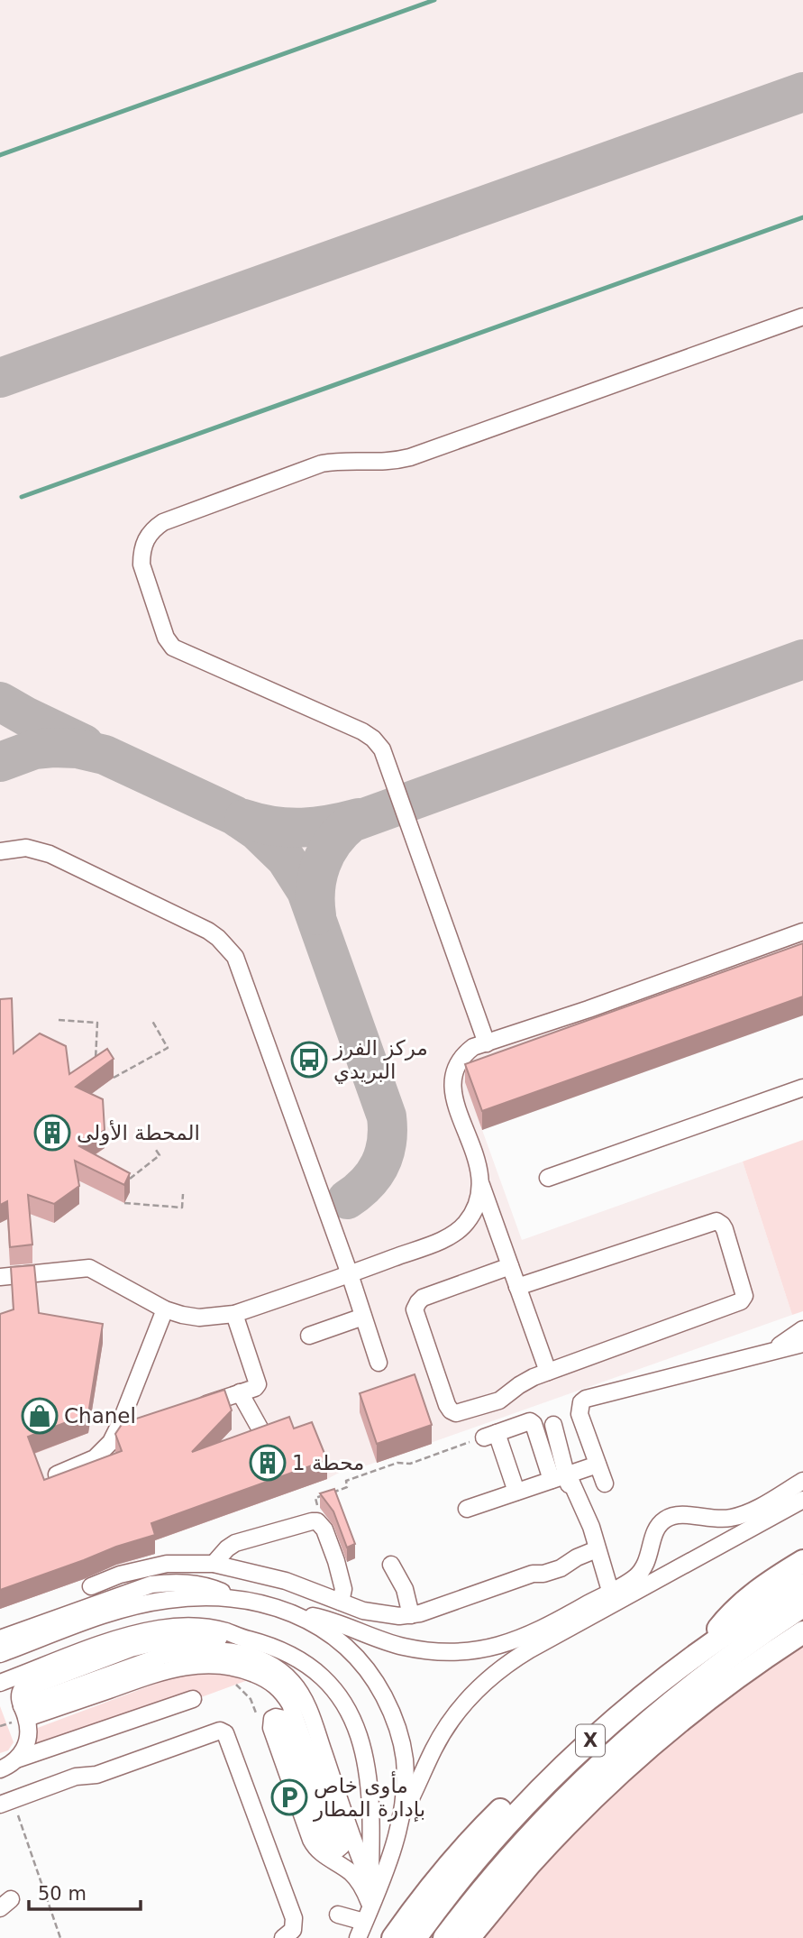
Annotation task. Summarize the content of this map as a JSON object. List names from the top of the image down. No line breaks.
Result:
{"streets":{"highway":["X"]},"places":{"bus stop":["مركز الفرز البريدي"],"building":["المحطة الأولى","محطة 1"],"shop":["Chanel"],"parking":["مأوى خاص بإدارة المطار"]},"scale_bar":"50 m"}
